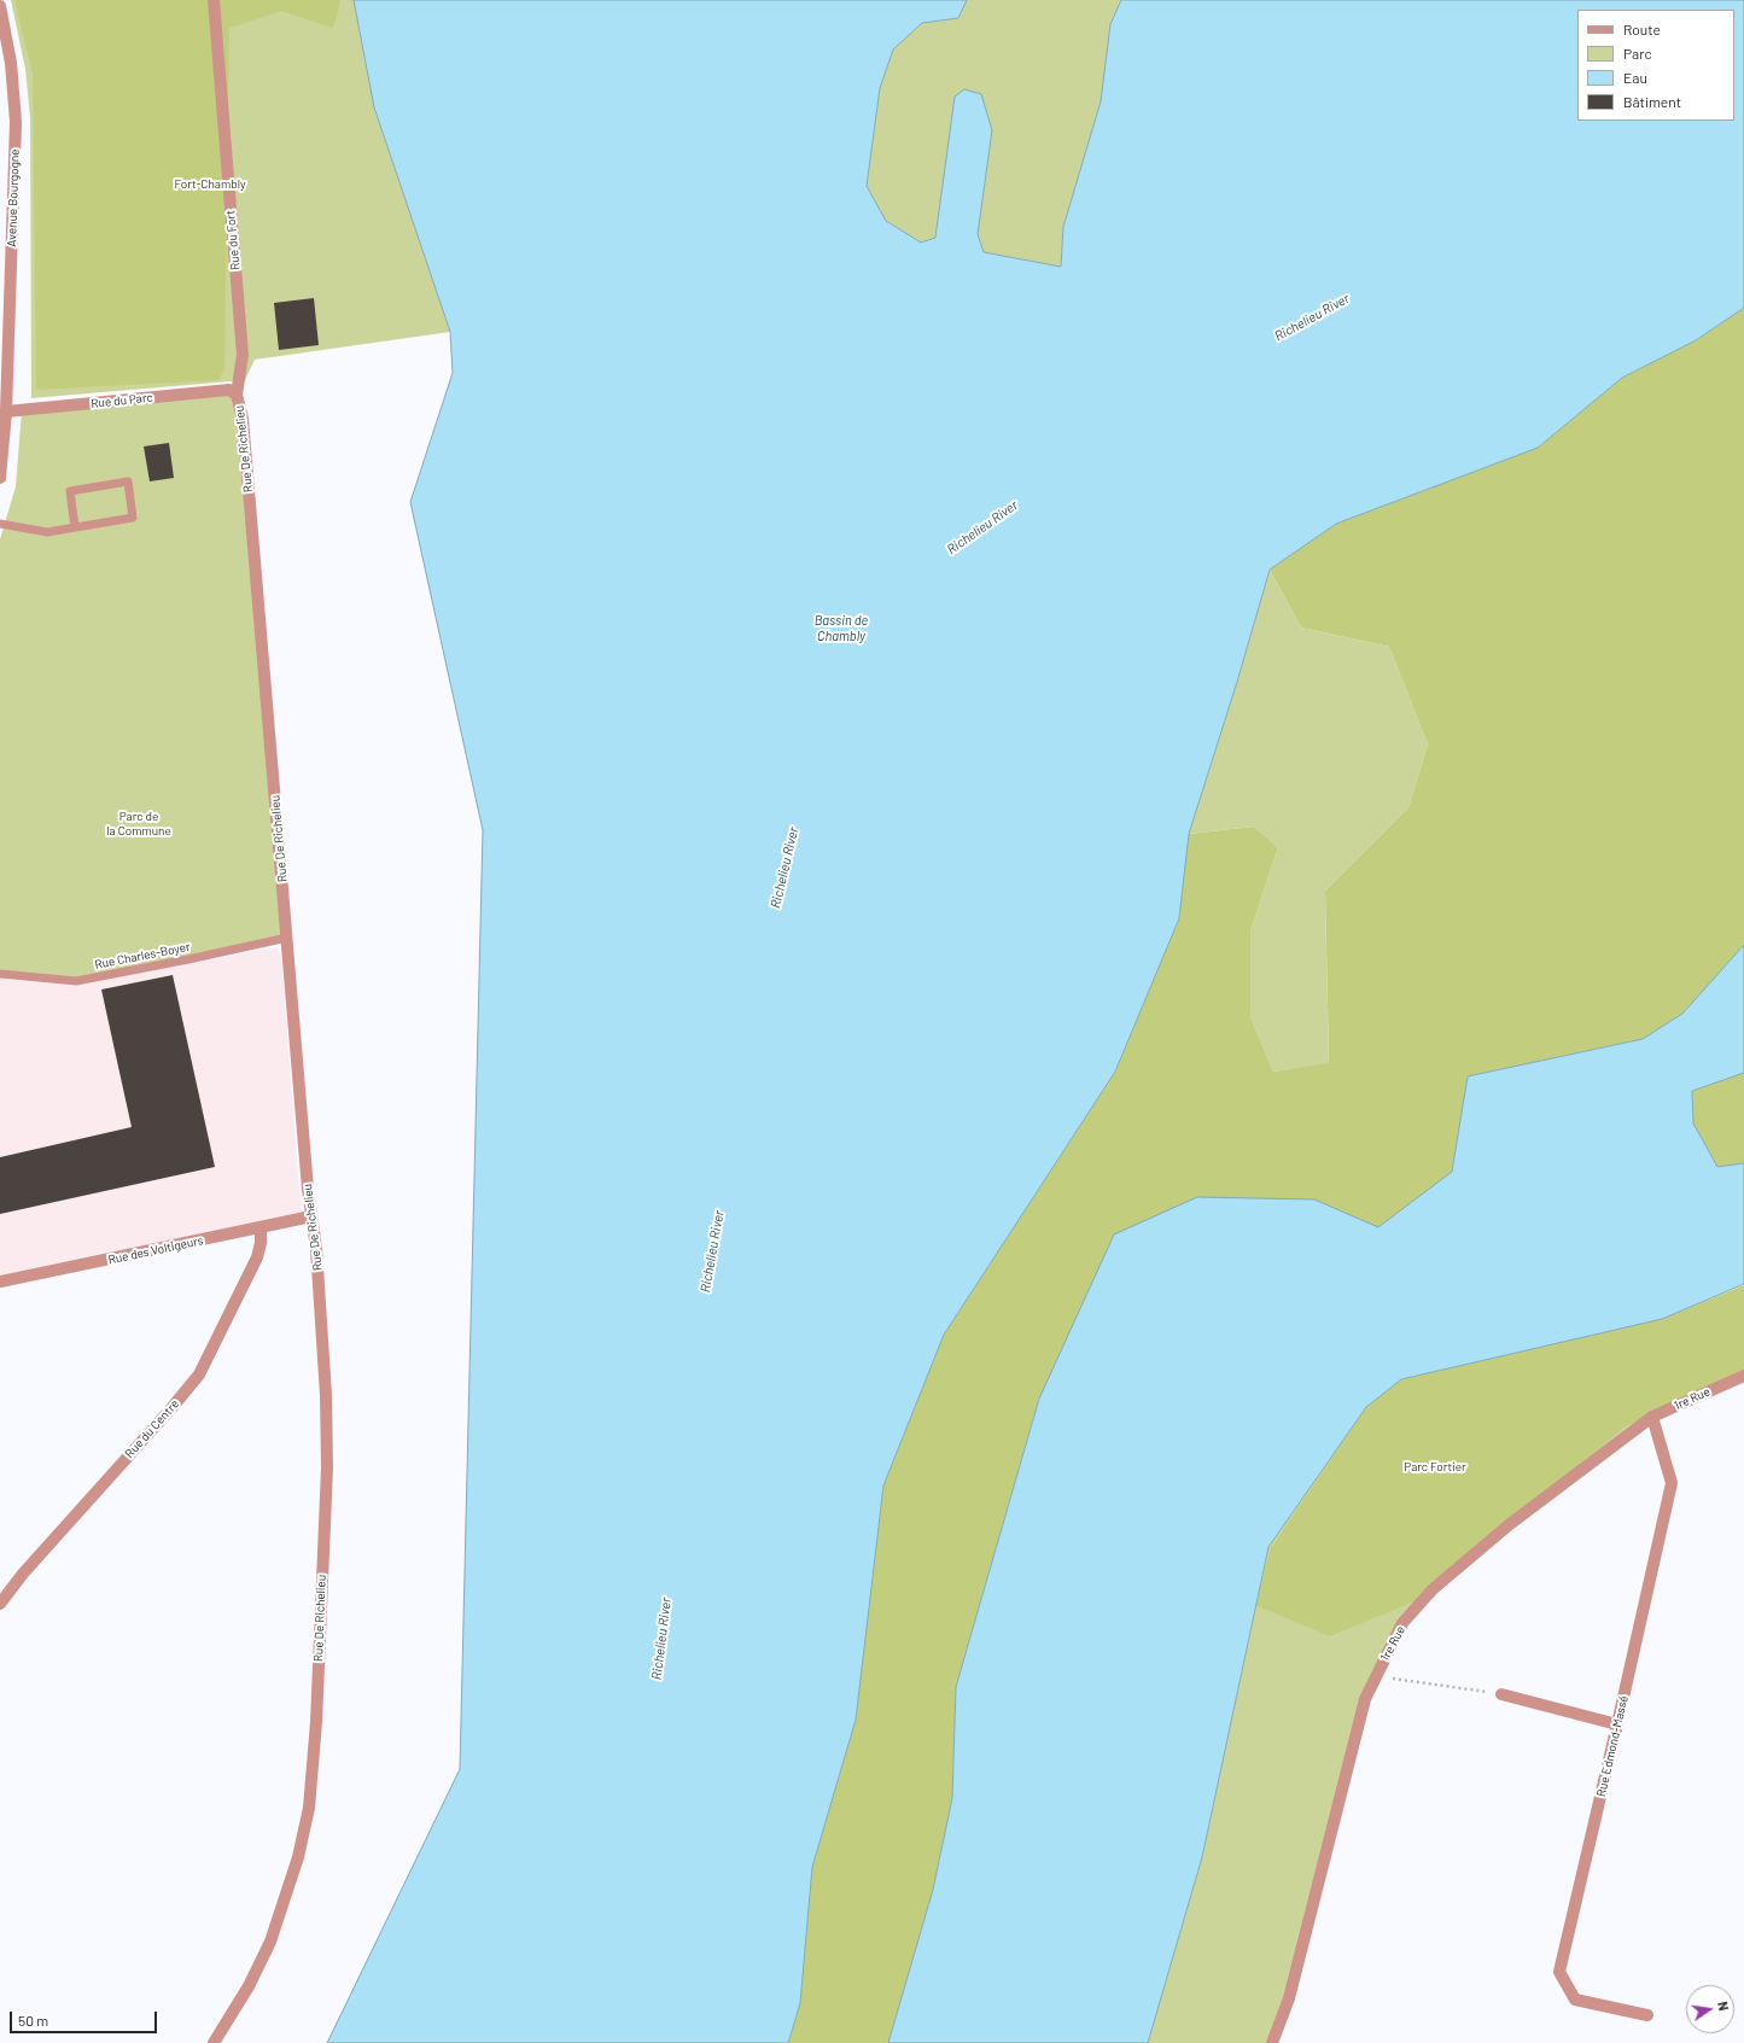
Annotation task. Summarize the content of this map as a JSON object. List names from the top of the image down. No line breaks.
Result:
{"streets":{"street":["Avenue Bourgogne","Rue du Fort","Rue du Parc","Rue De Richelieu","Rue des Voltigeurs","1re Rue","Rue du Centre","Rue Edmond-Massé"],"lane":["Rue Charles-Boyer"]},"crossings":[["Avenue Bourgogne","Rue du Parc"],["Rue du Fort","Rue du Parc"],["Rue du Fort","Rue De Richelieu"],["Rue du Parc","Rue De Richelieu"],["Rue De Richelieu","Rue Charles-Boyer"],["Rue De Richelieu","Rue des Voltigeurs"],["Rue des Voltigeurs","Rue du Centre"],["1re Rue","Rue Edmond-Massé"]],"water":["Richelieu River","Bassin de Chambly"],"parks":["Fort-Chambly","Parc de la Commune","Parc Fortier"],"legend":["Route","Parc","Eau","Bâtiment"],"scale_bar":"50 m","north":"right"}
